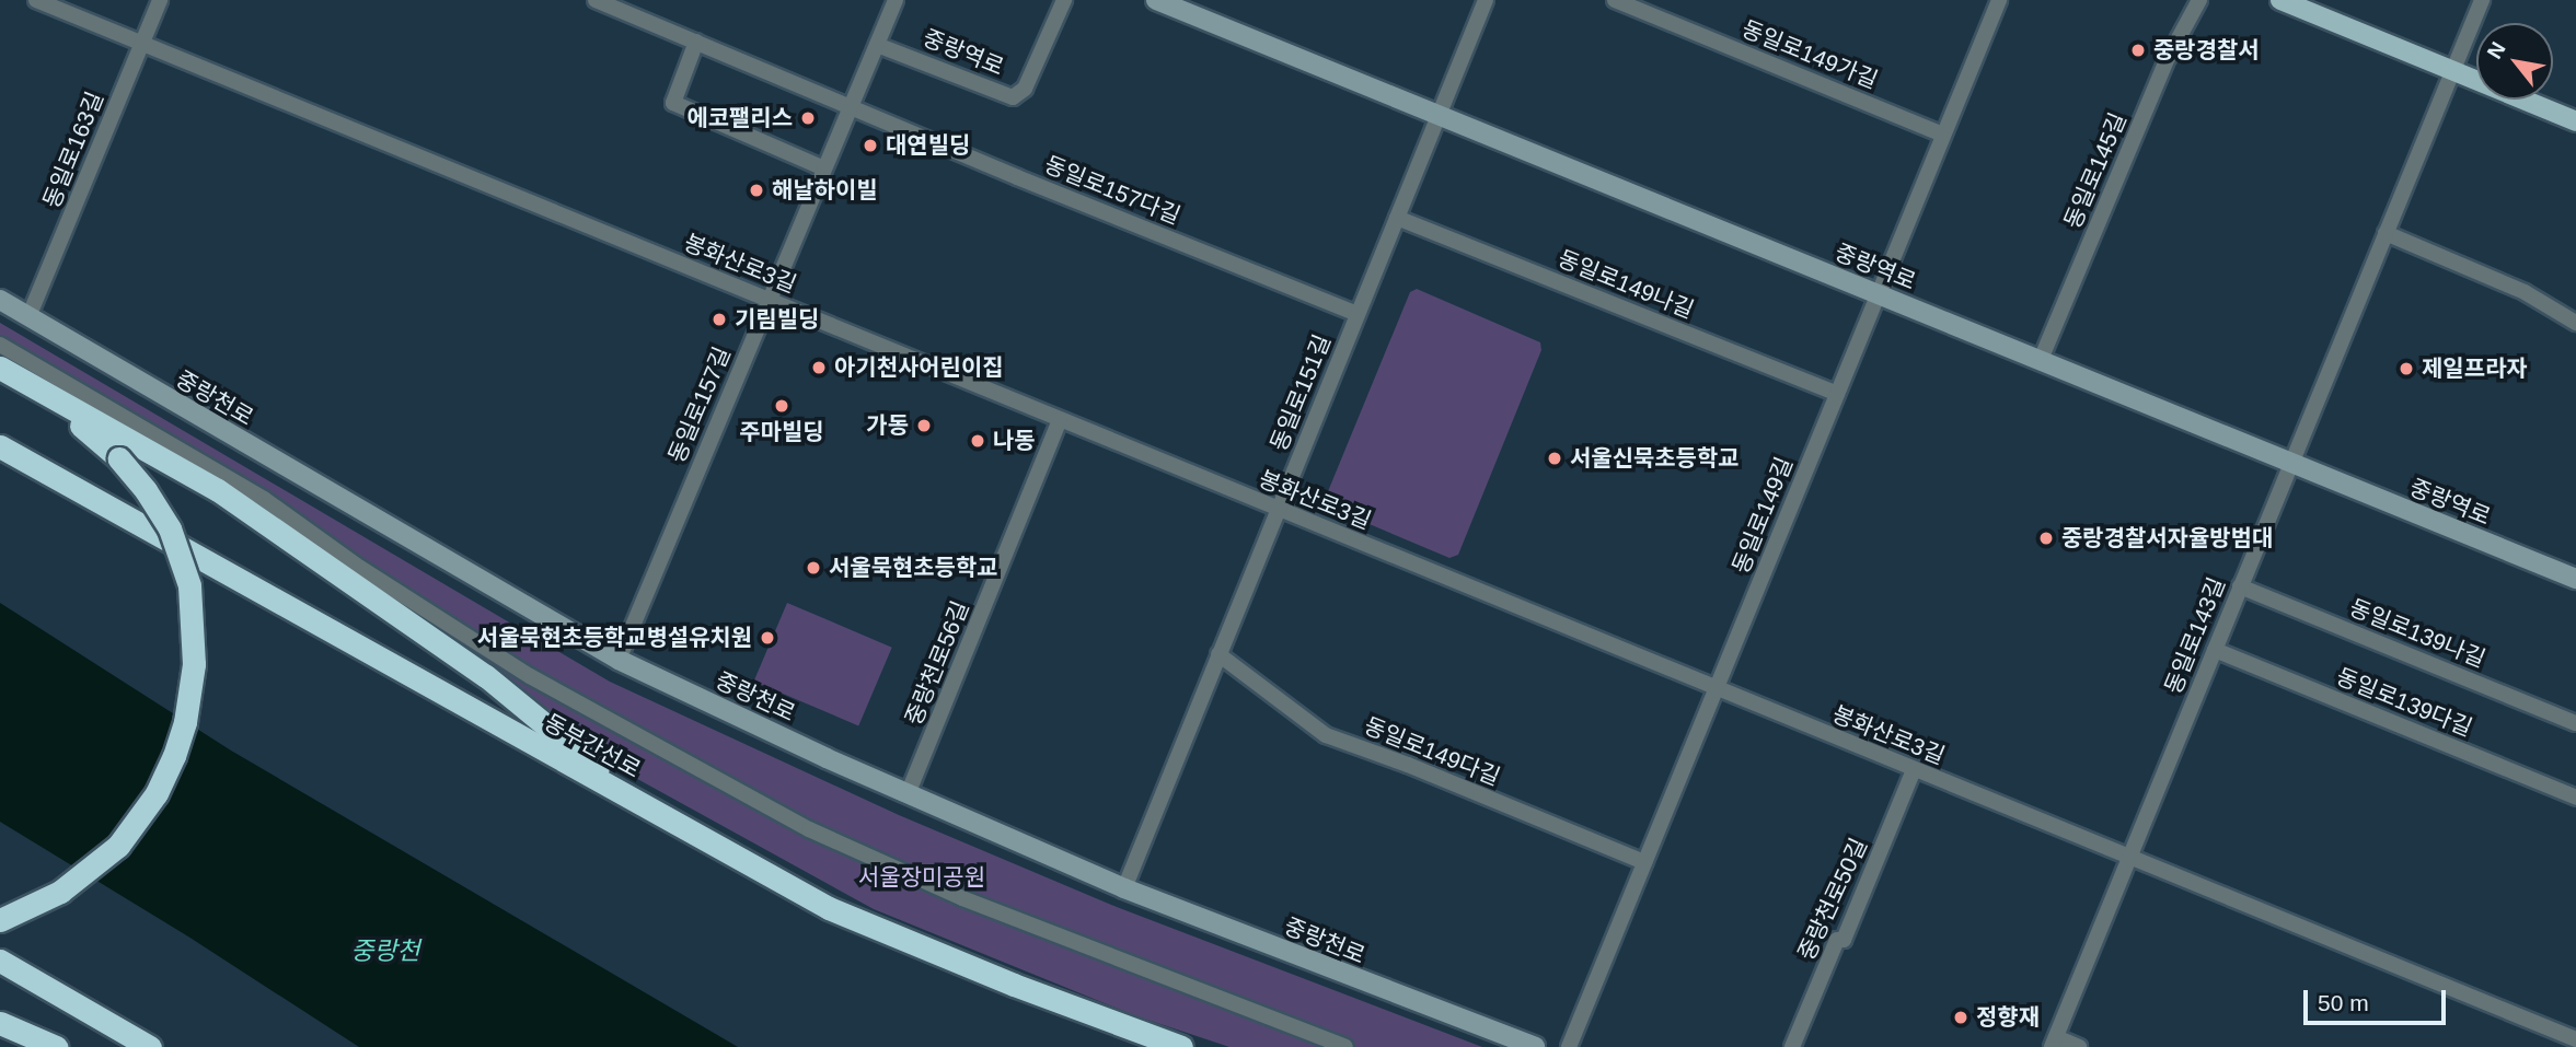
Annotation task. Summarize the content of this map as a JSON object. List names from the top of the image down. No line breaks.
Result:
{"streets":{"highway":["동부간선로"],"main road":["중랑역로","중랑천로"],"street":["동일로149가길","동일로163길","동일로145길","동일로157다길","봉화산로3길","동일로149나길","동일로151길","동일로157길","동일로149길","동일로139나길","동일로143길","중랑천로56길","동일로139다길","동일로149다길","중랑천로50길"]},"crossings":[["중랑역로","동일로145길"],["중랑역로","동일로151길"],["중랑역로","동일로157길"],["중랑역로","동일로149길"],["중랑역로","동일로143길"],["동일로149가길","동일로149길"],["동일로163길","봉화산로3길"],["동일로163길","중랑천로"],["동일로157다길","동일로151길"],["동일로157다길","동일로157길"],["봉화산로3길","동일로151길"],["봉화산로3길","동일로157길"],["봉화산로3길","동일로149길"],["봉화산로3길","동일로143길"],["봉화산로3길","중랑천로56길"],["봉화산로3길","중랑천로50길"],["동일로149나길","동일로151길"],["동일로149나길","동일로149길"],["동일로151길","중랑천로"],["동일로151길","동일로149다길"],["중랑천로","동일로157길"],["중랑천로","중랑천로56길"],["동일로149길","동일로149다길"],["동일로139나길","동일로143길"],["동일로143길","동일로139다길"]],"water":["중랑천"],"parks":["서울장미공원"],"places":["중랑경찰서","에코팰리스","대연빌딩","해날하이빌","기림빌딩","아기천사어린이집","제일프라자","주마빌딩","가동","나동","서울신묵초등학교","중랑경찰서자율방범대","서울묵현초등학교","서울묵현초등학교병설유치원","정향재"],"scale_bar":"50 m","north":"top left"}
